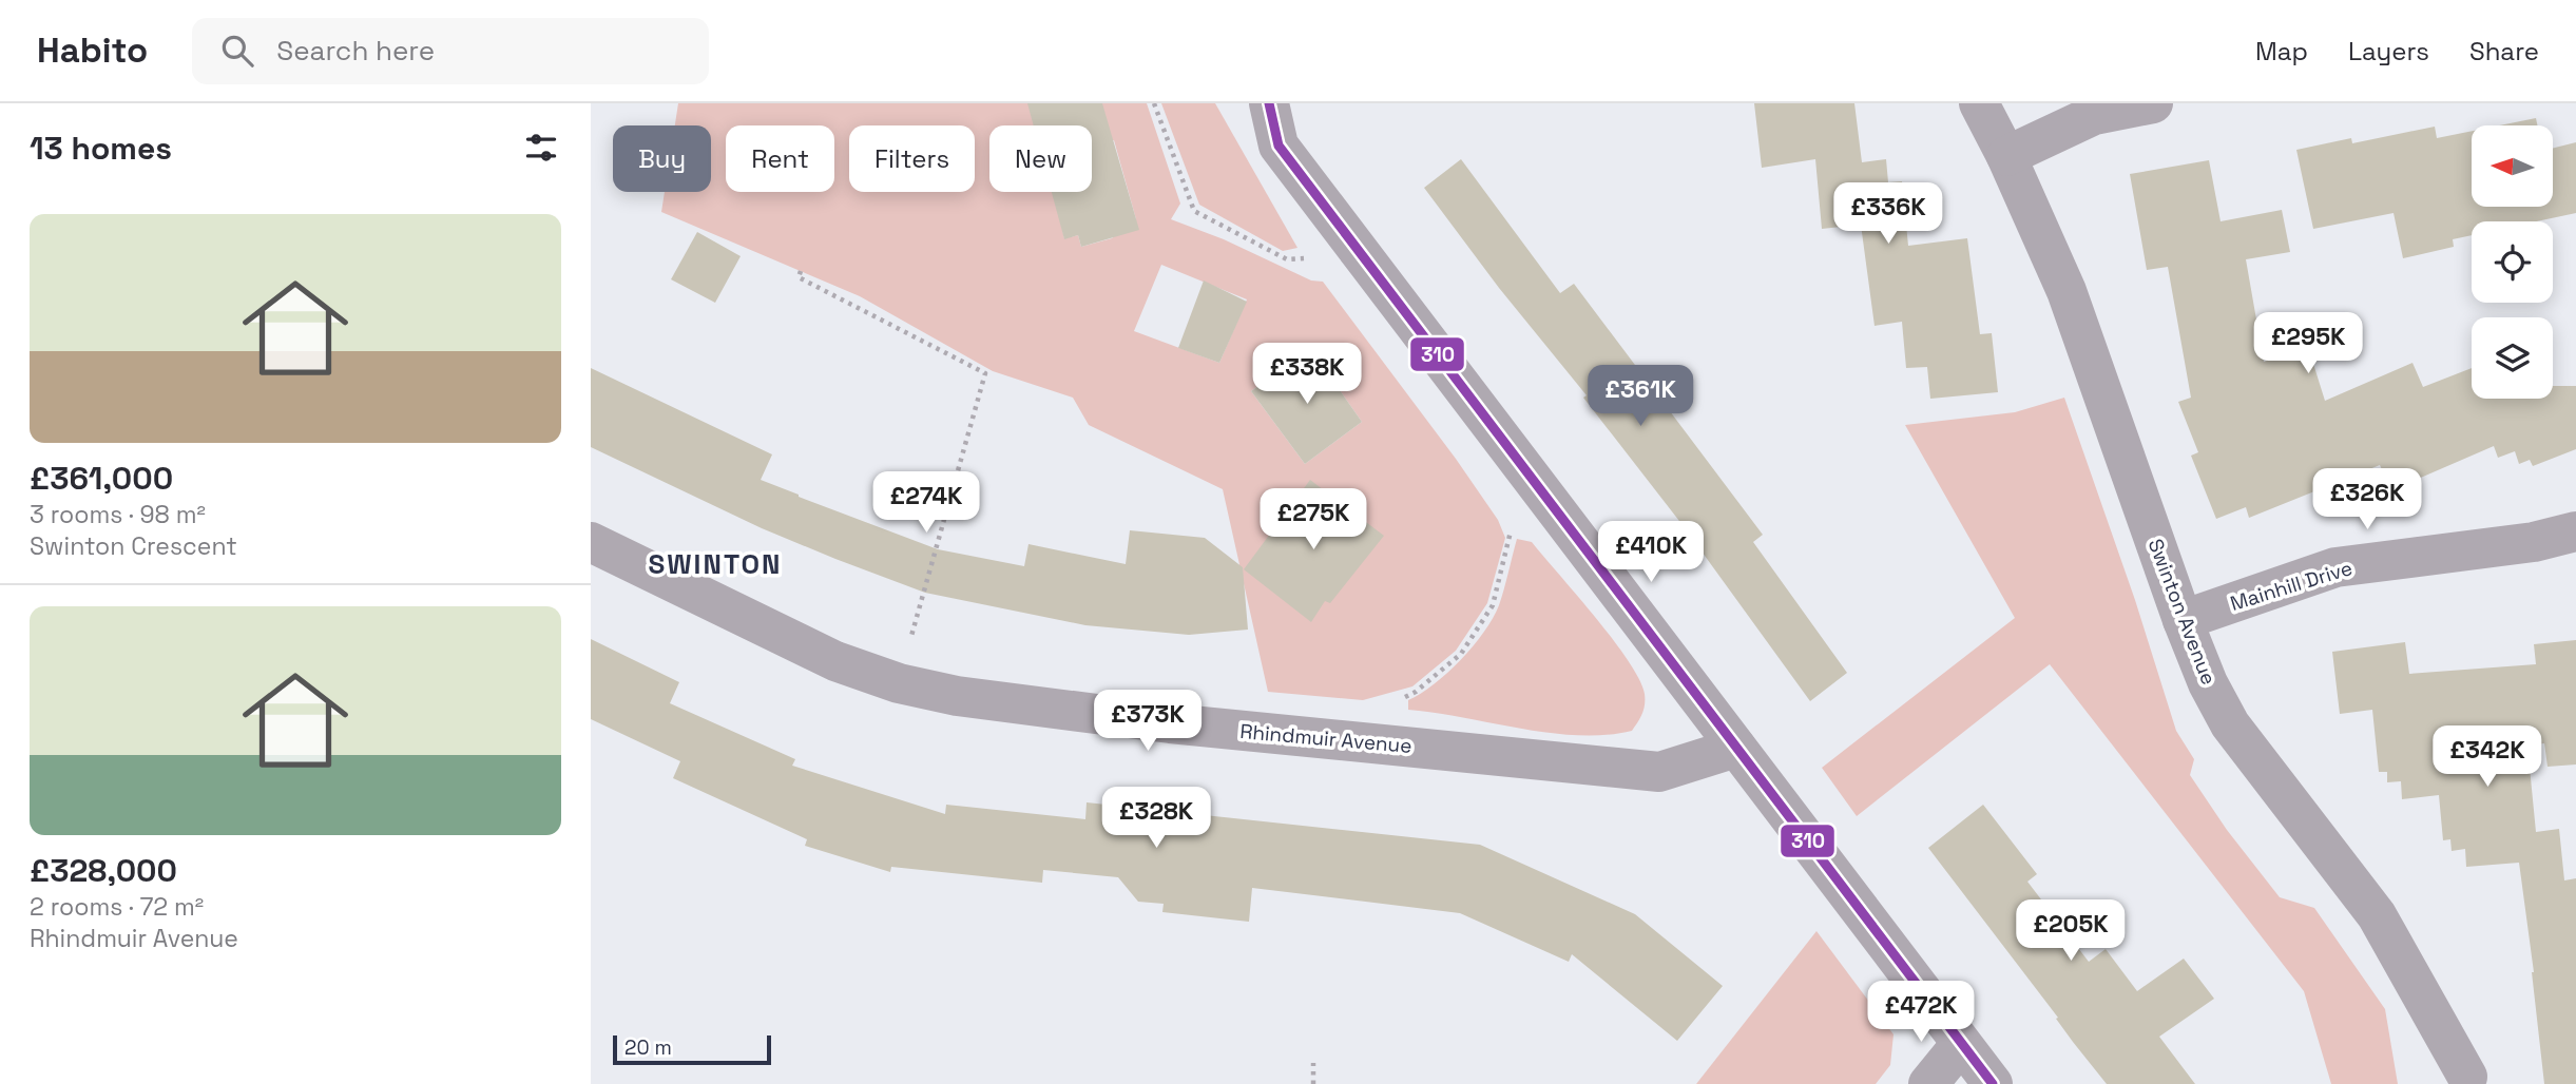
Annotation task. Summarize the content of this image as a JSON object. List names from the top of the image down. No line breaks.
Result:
{"streets":{"street":["Mainhill Drive","Swinton Avenue","Rhindmuir Avenue"]},"crossings":[["Mainhill Drive","Swinton Avenue"]],"districts":["SWINTON"],"lines":["transit line 310"],"scale_bar":"20 m","north":"left","page":{"header":"Habito","search":"Search here","nav":["Map","Layers","Share"],"heading":"13 homes","chip":["Buy","Rent","Filters","New"],"price":["£336K","£295K","£338K","£361K","£326K","£274K","£275K","£410K","£373K","£342K","£328K","£205K","£472K"],"list":[{"name":"£361,000","note":"3 rooms · 98 m² · Swinton Crescent"},{"name":"£328,000","note":"2 rooms · 72 m² · Rhindmuir Avenue"}],"scale":"20 m"}}
